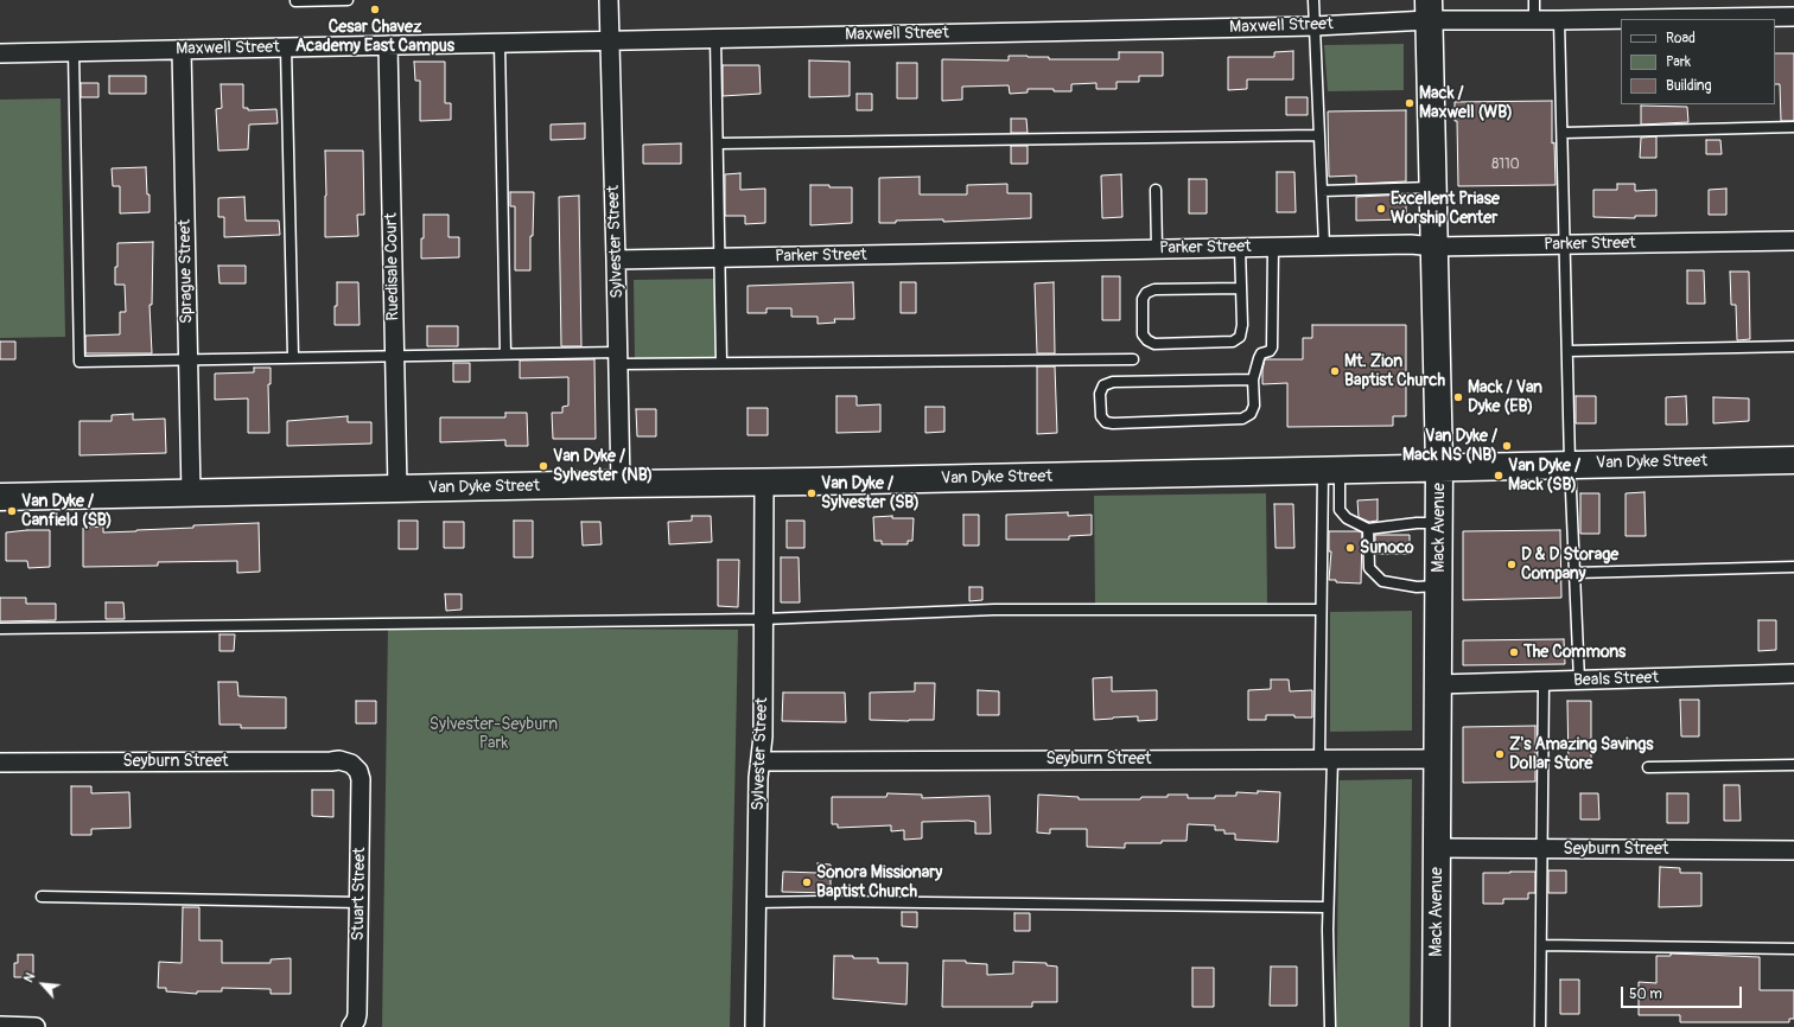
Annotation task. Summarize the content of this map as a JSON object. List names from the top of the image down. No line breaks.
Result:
{"streets":{"main road":["Van Dyke Street","Mack Avenue"],"street":["Maxwell Street","Sylvester Street","Parker Street","Ruedisale Court","Sprague Street","Beals Street","Seyburn Street","Stuart Street"]},"crossings":[["Maxwell Street","Sylvester Street"],["Maxwell Street","Ruedisale Court"],["Maxwell Street","Sprague Street"],["Maxwell Street","Mack Avenue"],["Sylvester Street","Parker Street"],["Sylvester Street","Van Dyke Street"],["Sylvester Street","Seyburn Street"],["Parker Street","Mack Avenue"],["Ruedisale Court","Van Dyke Street"],["Sprague Street","Van Dyke Street"],["Van Dyke Street","Mack Avenue"],["Mack Avenue","Beals Street"],["Mack Avenue","Seyburn Street"],["Seyburn Street","Stuart Street"]],"parks":["Sylvester-Seyburn Park"],"places":["Cesar Chavez Academy East Campus","Mack / Maxwell (WB)","Excellent Priase Worship Center","Mt. Zion Baptist Church","Mack / Van Dyke (EB)","Van Dyke / Mack NS (NB)","Van Dyke / Sylvester (NB)","Van Dyke / Mack (SB)","Van Dyke / Sylvester (SB)","Van Dyke / Canfield (SB)","Sunoco","D & D Storage Company","The Commons","Z's Amazing Savings Dollar Store","Sonora Missionary Baptist Church"],"house_numbers":["8110"],"legend":["Road","Park","Building"],"scale_bar":"50 m","north":"top left"}
